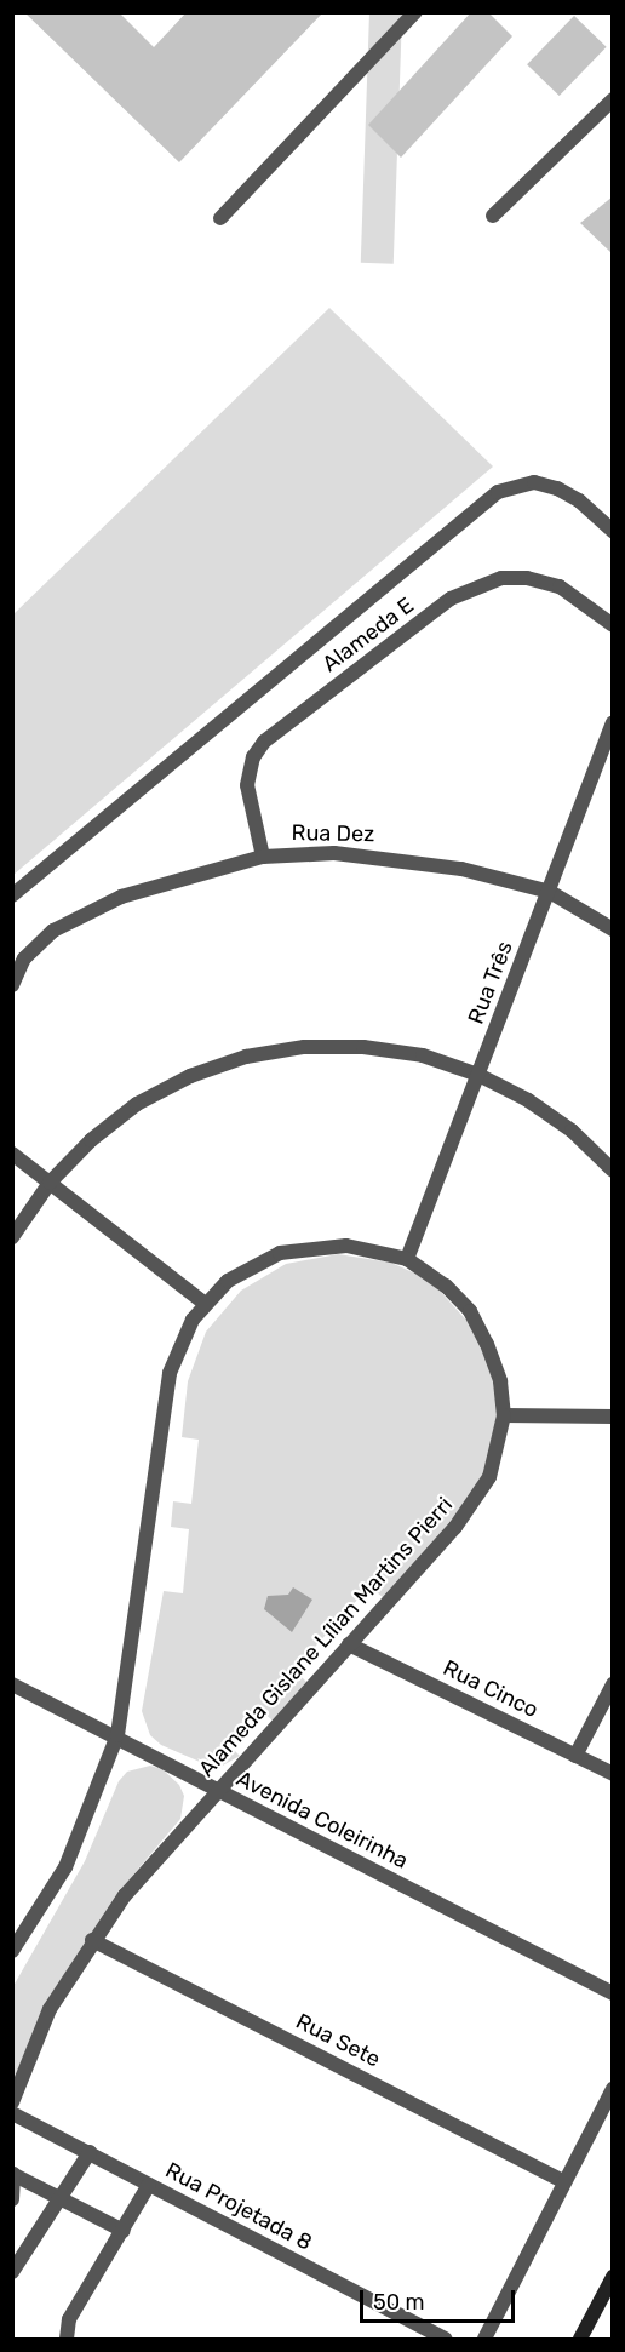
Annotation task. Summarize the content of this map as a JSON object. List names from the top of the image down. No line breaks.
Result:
{"streets":{"street":["Alameda E","Rua Dez","Rua Três","Alameda Gislane Lílian Martins Pierri","Rua Cinco","Avenida Coleirinha","Rua Sete","Rua Projetada 8"]},"crossings":[["Alameda E","Rua Dez"],["Rua Dez","Rua Três"],["Rua Três","Alameda Gislane Lílian Martins Pierri"],["Alameda Gislane Lílian Martins Pierri","Rua Cinco"],["Alameda Gislane Lílian Martins Pierri","Avenida Coleirinha"],["Alameda Gislane Lílian Martins Pierri","Rua Sete"]],"scale_bar":"50 m"}
